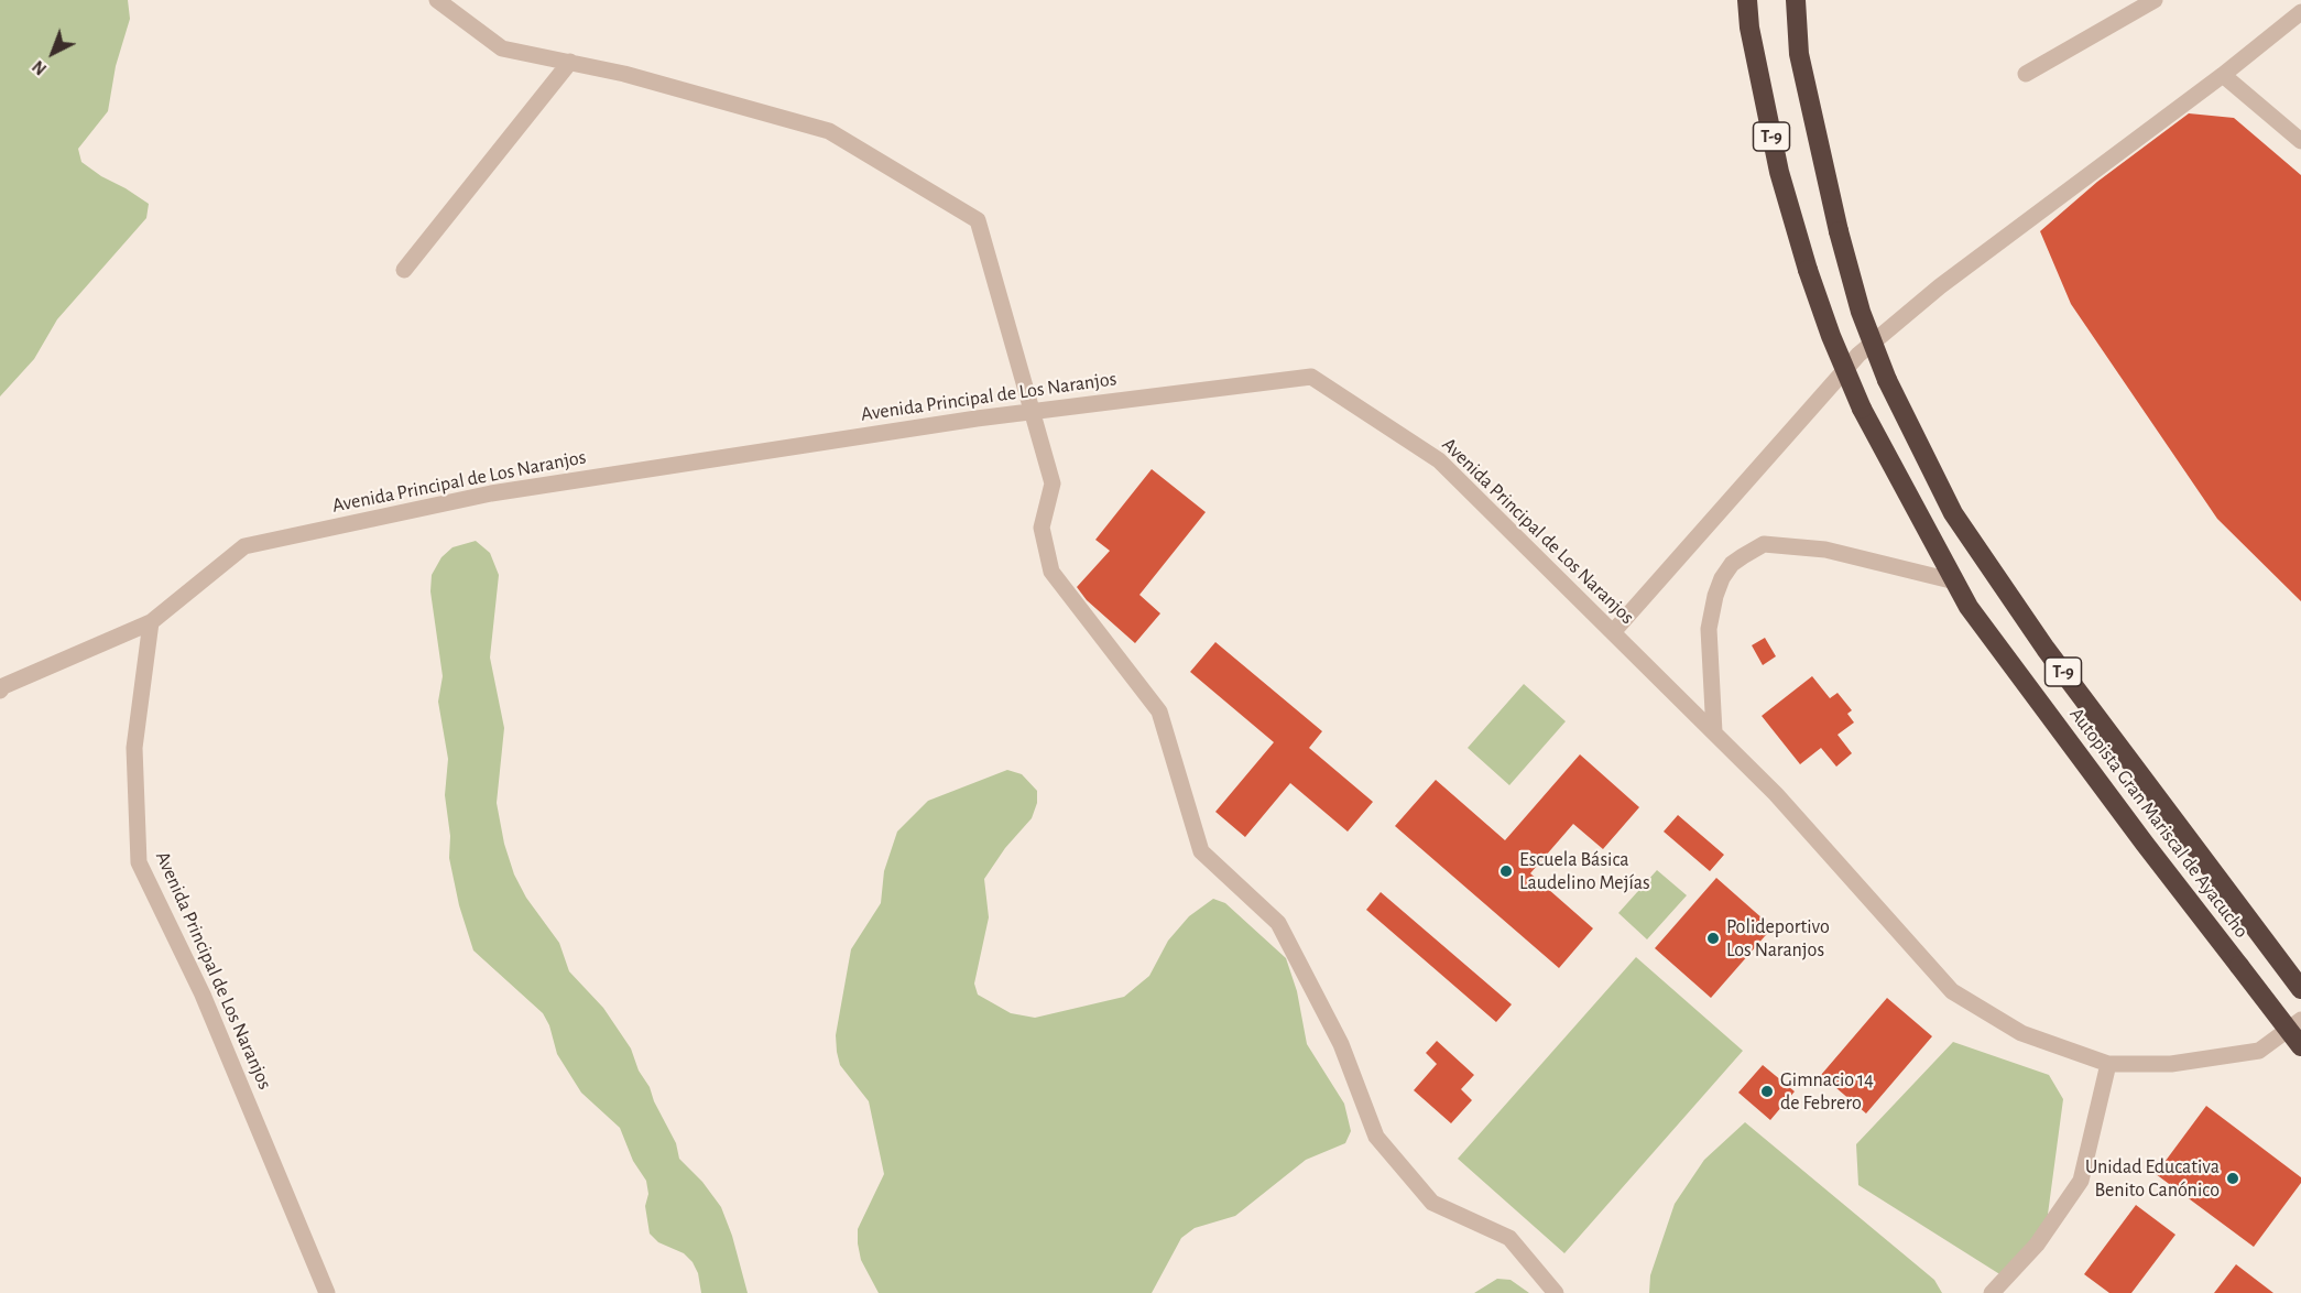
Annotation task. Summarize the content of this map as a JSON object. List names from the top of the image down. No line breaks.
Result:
{"streets":{"highway":["T-9","Autopista Gran Mariscal de Ayacucho"],"street":["Avenida Principal de Los Naranjos"]},"places":["Escuela Básica Laudelino Mejías","Polideportivo Los Naranjos","Gimnacio 14 de Febrero","Unidad Educativa Benito Canónico"],"north":"bottom left"}
